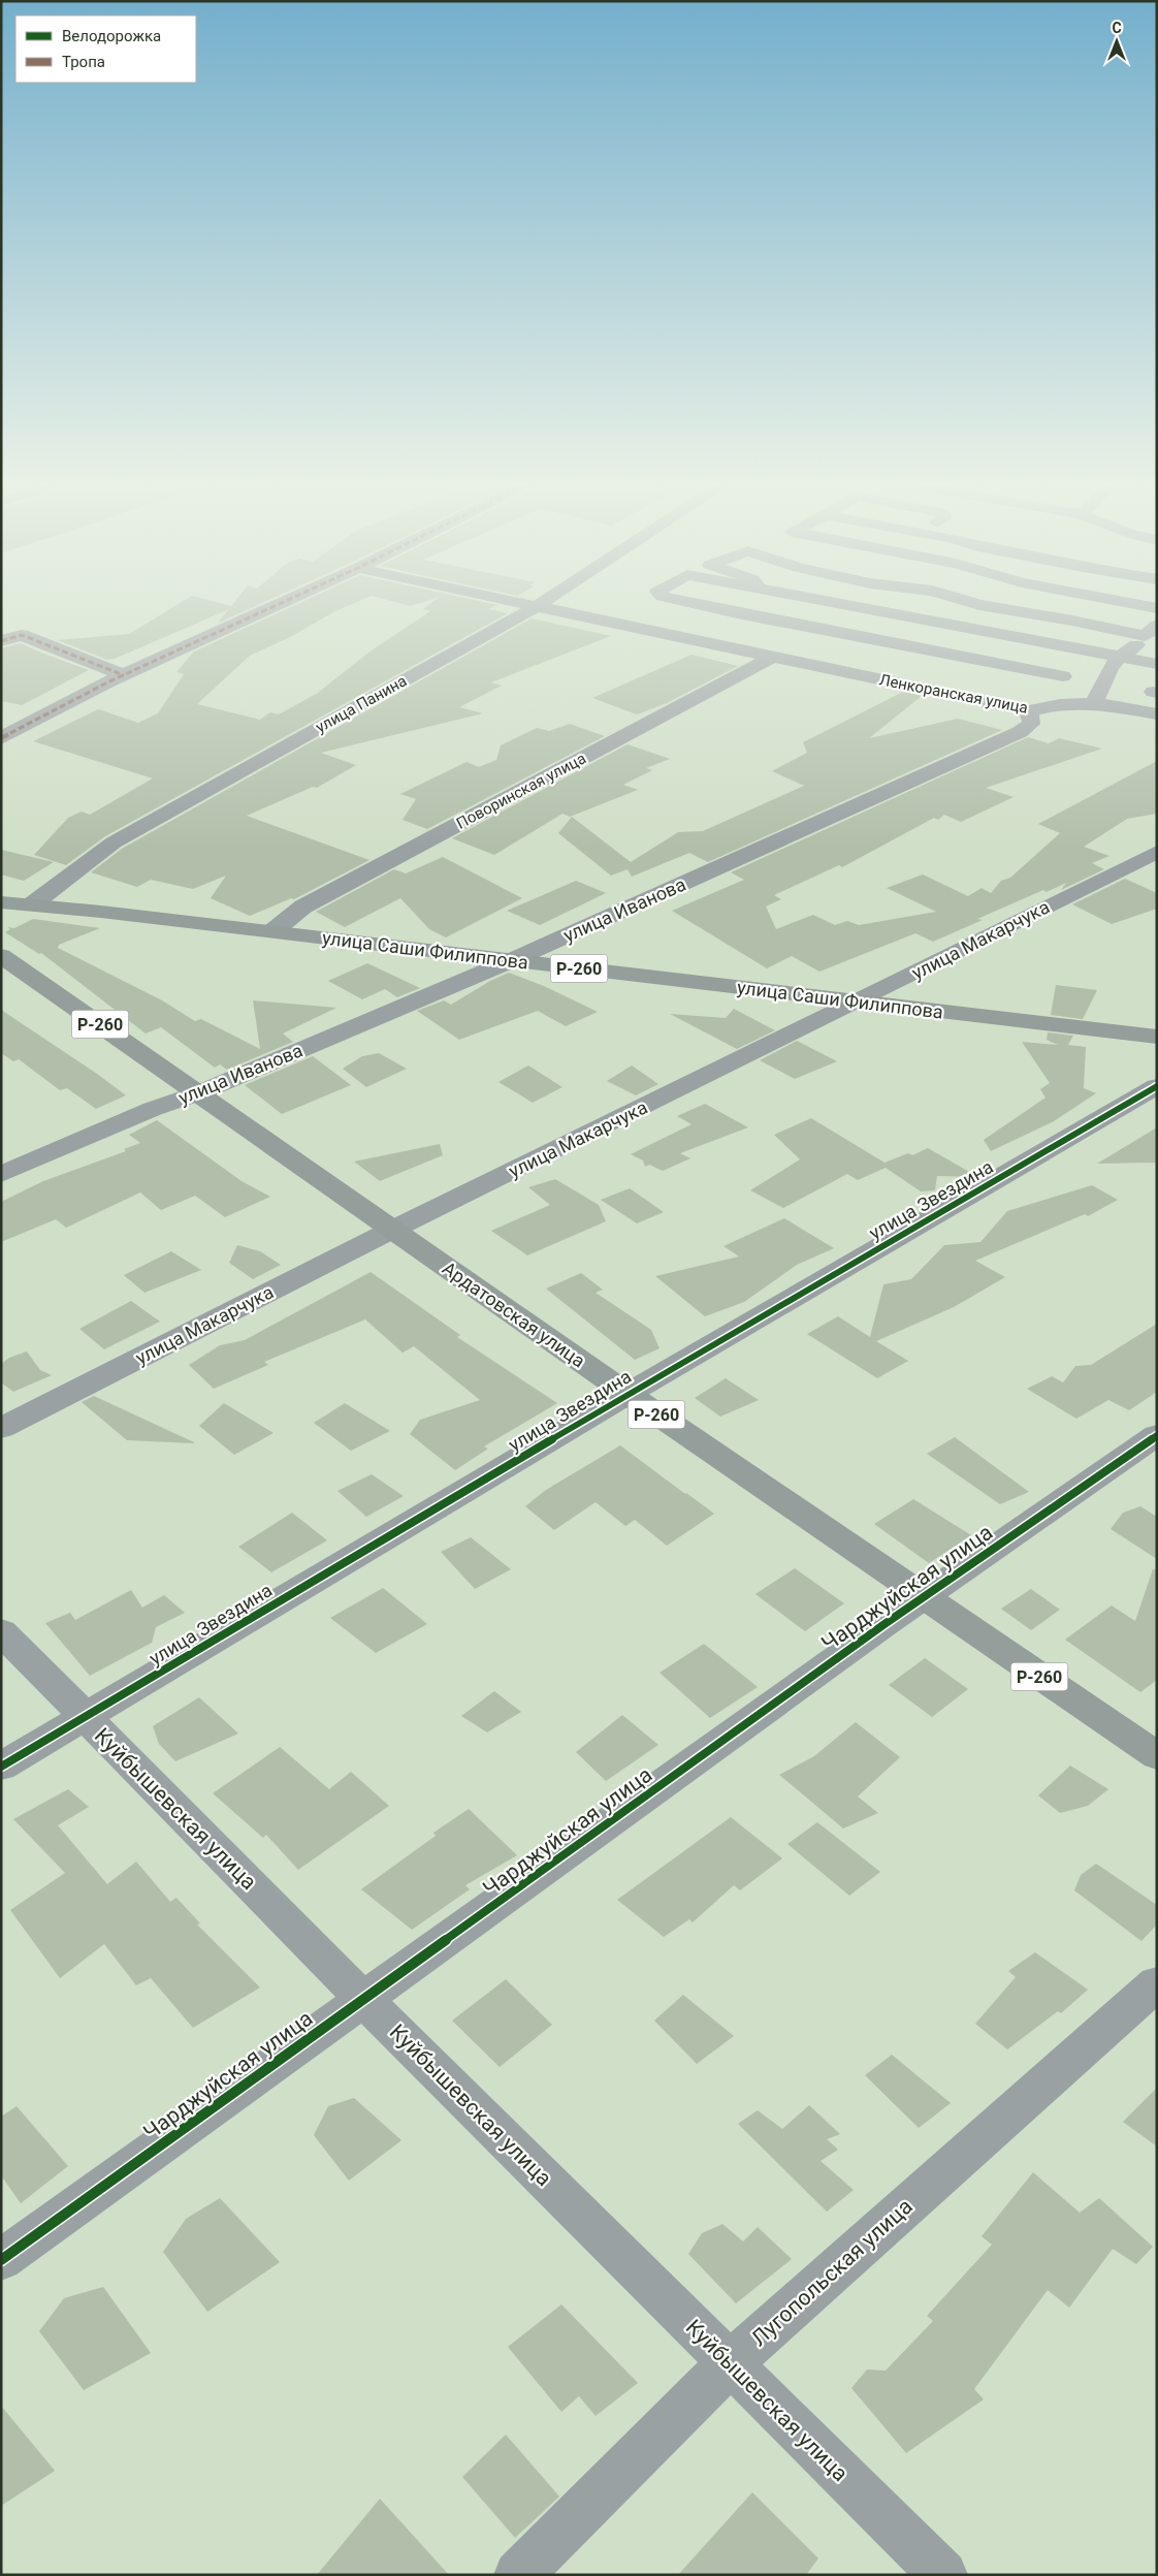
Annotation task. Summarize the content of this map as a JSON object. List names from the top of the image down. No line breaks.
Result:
{"streets":{"highway":["улица Саши Филиппова","Р-260","Ардатовская улица"],"street":["Ленкоранская улица","улица Панина","Поворинская улица","улица Иванова","улица Макарчука","улица Звездина","Чарджуйская улица","Куйбышевская улица","Лугопольская улица"]},"crossings":[["Ленкоранская улица","Поворинская улица"],["Ленкоранская улица","улица Иванова"],["улица Панина","улица Саши Филиппова"],["Поворинская улица","улица Саши Филиппова"],["улица Иванова","улица Саши Филиппова"],["улица Иванова","Ардатовская улица"],["улица Макарчука","улица Саши Филиппова"],["улица Макарчука","Ардатовская улица"],["улица Звездина","Ардатовская улица"],["улица Звездина","Куйбышевская улица"],["Ардатовская улица","Чарджуйская улица"],["Чарджуйская улица","Куйбышевская улица"],["Куйбышевская улица","Лугопольская улица"]],"legend":["Велодорожка","Тропа"],"north":"top"}
